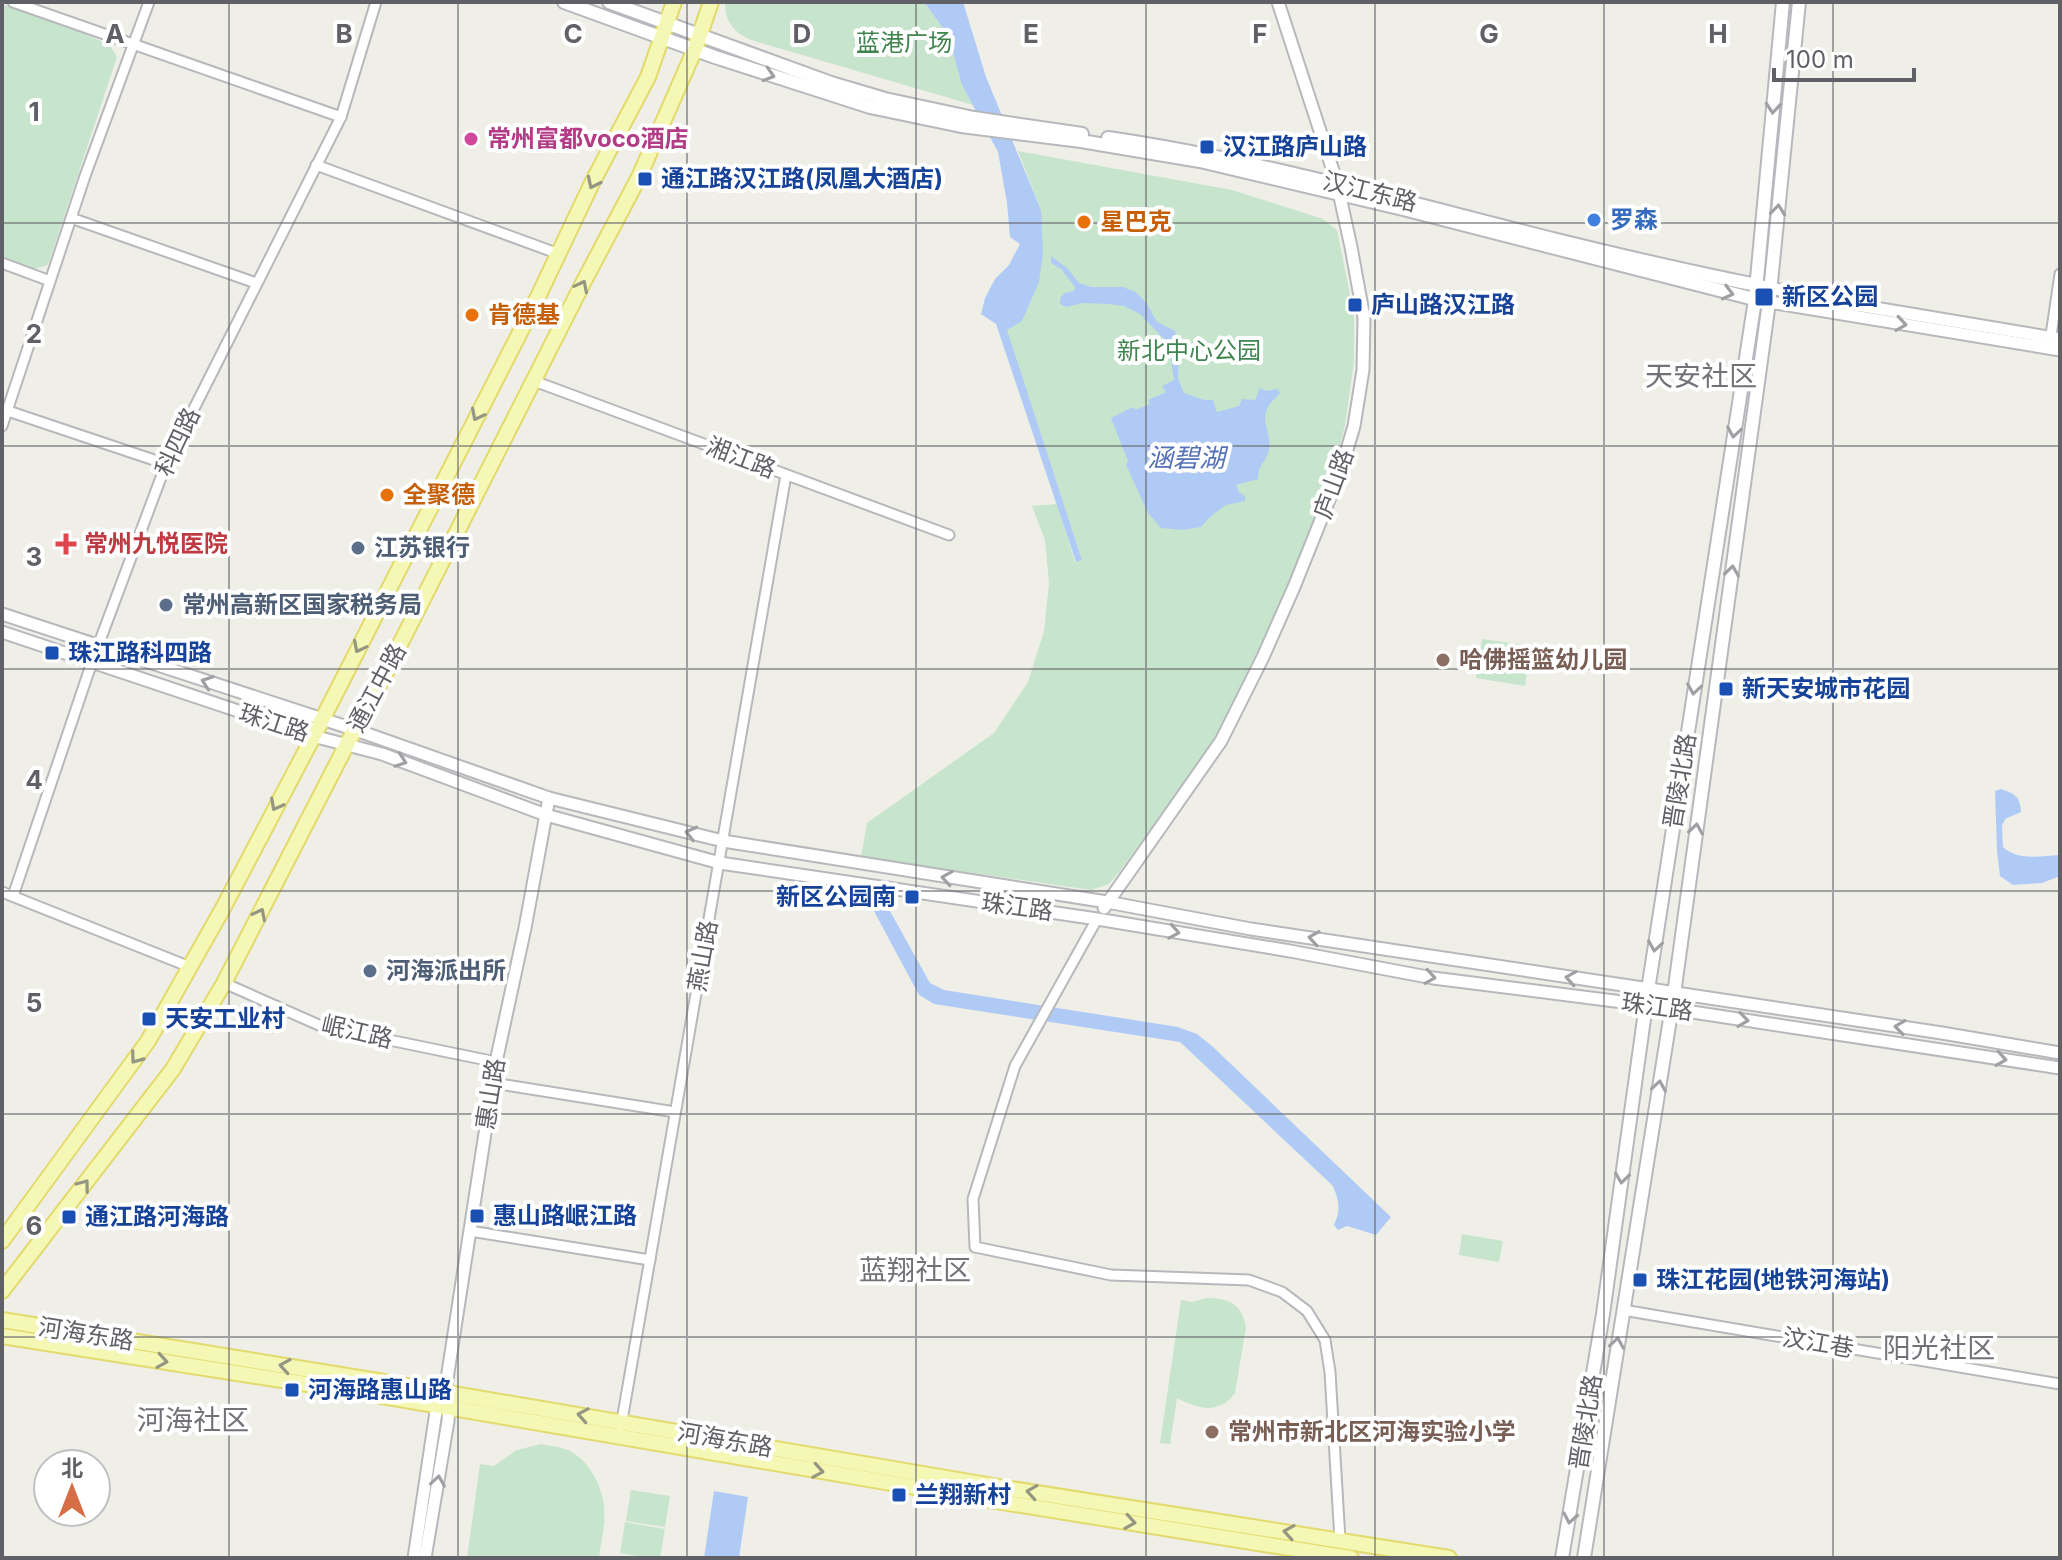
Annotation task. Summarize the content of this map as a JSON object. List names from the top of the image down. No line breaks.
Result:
{"streets":{"main road":["汉江东路","通江中路","晋陵北路","河海东路"],"street":["科四路","湘江路","庐山路","珠江路","燕山路","岷江路","惠山路","汶江巷"]},"crossings":[["汉江东路","庐山路"],["汉江东路","通江中路"],["汉江东路","晋陵北路"],["科四路","珠江路"],["湘江路","通江中路"],["湘江路","燕山路"],["庐山路","珠江路"],["通江中路","珠江路"],["通江中路","岷江路"],["珠江路","晋陵北路"],["珠江路","燕山路"],["珠江路","惠山路"],["晋陵北路","汶江巷"],["燕山路","河海东路"],["岷江路","惠山路"],["惠山路","河海东路"]],"districts":["天安社区","蓝翔社区","阳光社区","河海社区"],"water":["涵碧湖"],"parks":["蓝港广场","新北中心公园"],"places":{"other":["常州富都voco酒店","罗森","星巴克","肯德基","全聚德","江苏银行","常州高新区国家税务局","哈佛摇篮幼儿园","河海派出所","常州市新北区河海实验小学"],"transit":["汉江路庐山路","通江路汉江路(凤凰大酒店)","新区公园","庐山路汉江路","珠江路科四路","新天安城市花园","新区公园南","天安工业村","惠山路岷江路","通江路河海路","珠江花园(地铁河海站)","河海路惠山路","兰翔新村"],"health":["常州九悦医院"]},"scale_bar":"100 m","north":"top","grid":{"columns":["A","B","C","D","E","F","G","H"],"rows":["1","2","3","4","5","6"]}}
